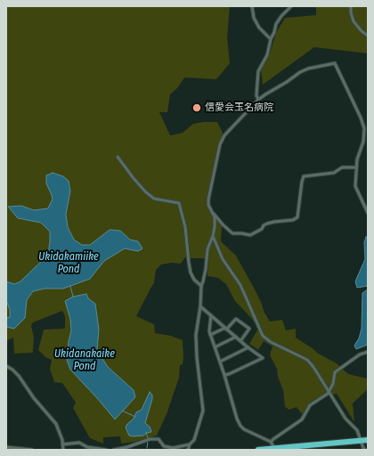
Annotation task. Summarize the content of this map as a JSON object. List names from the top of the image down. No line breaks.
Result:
{"water":["Ukidakamiike Pond","Ukidanakaike Pond"],"places":["信愛会玉名病院"]}
